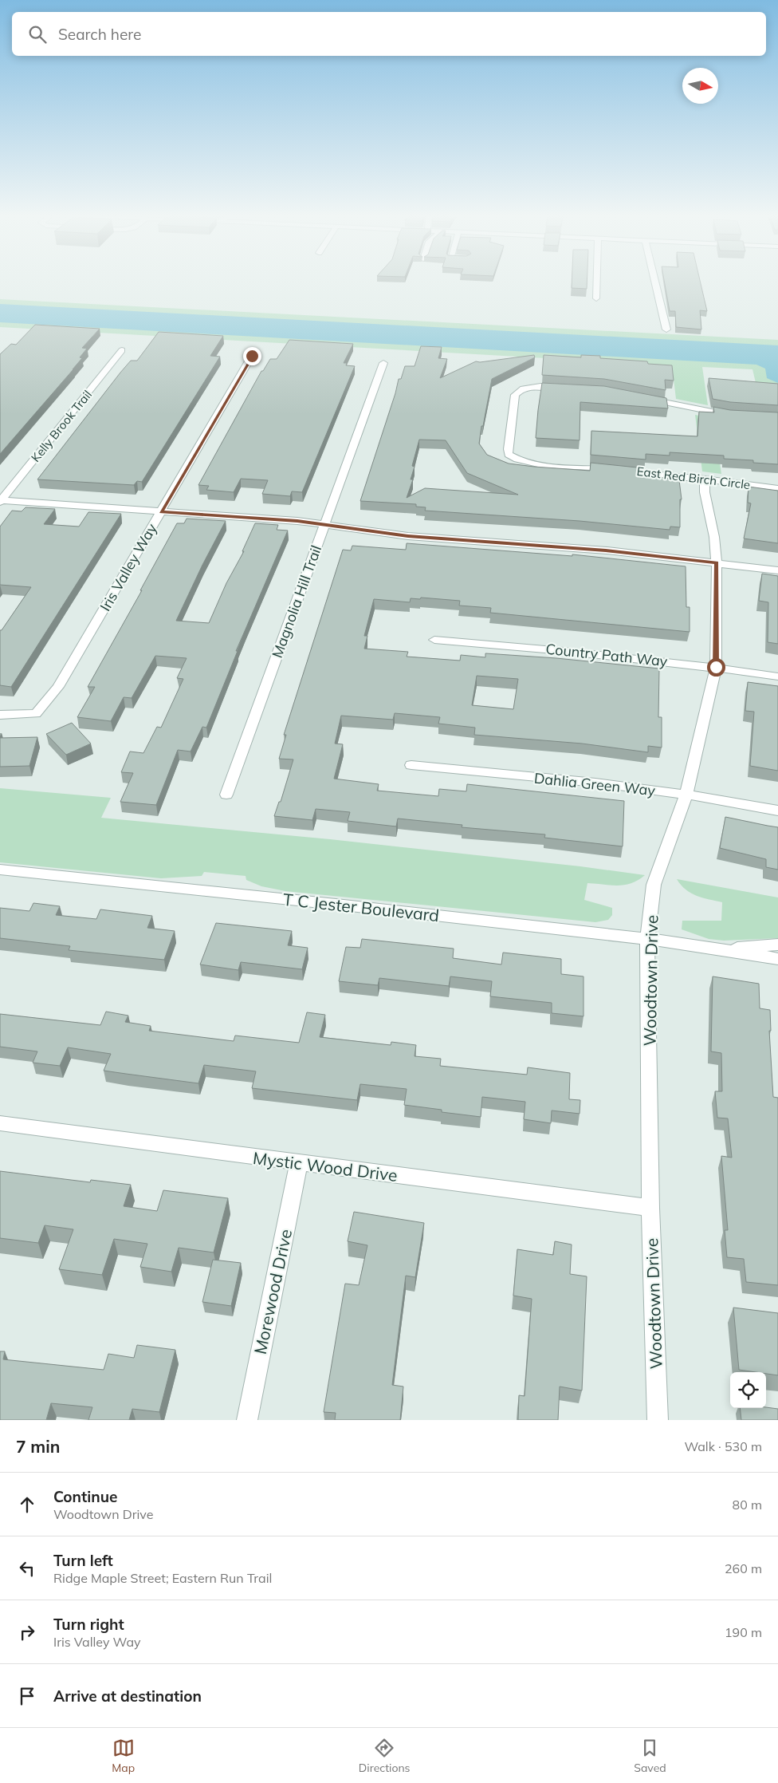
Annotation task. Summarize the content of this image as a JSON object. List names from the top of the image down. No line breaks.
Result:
{"streets":{"street":["Kelly Brook Trail","East Red Birch Circle","Iris Valley Way","Magnolia Hill Trail","Country Path Way","Dahlia Green Way","T C Jester Boulevard","Woodtown Drive","Mystic Wood Drive","Morewood Drive"]},"crossings":[["East Red Birch Circle","Woodtown Drive"],["Country Path Way","Woodtown Drive"],["Dahlia Green Way","Woodtown Drive"],["T C Jester Boulevard","Woodtown Drive"],["Woodtown Drive","Mystic Wood Drive"],["Mystic Wood Drive","Morewood Drive"]],"north":"right","page":{"search":"Search here","heading":["7 min","Walk · 530 m"],"list":[["Continue","Woodtown Drive","80 m"],["Turn left","Ridge Maple Street; Eastern Run Trail","260 m"],["Turn right","Iris Valley Way","190 m"],"Arrive at destination"],"nav":["Map","Directions","Saved"]}}
